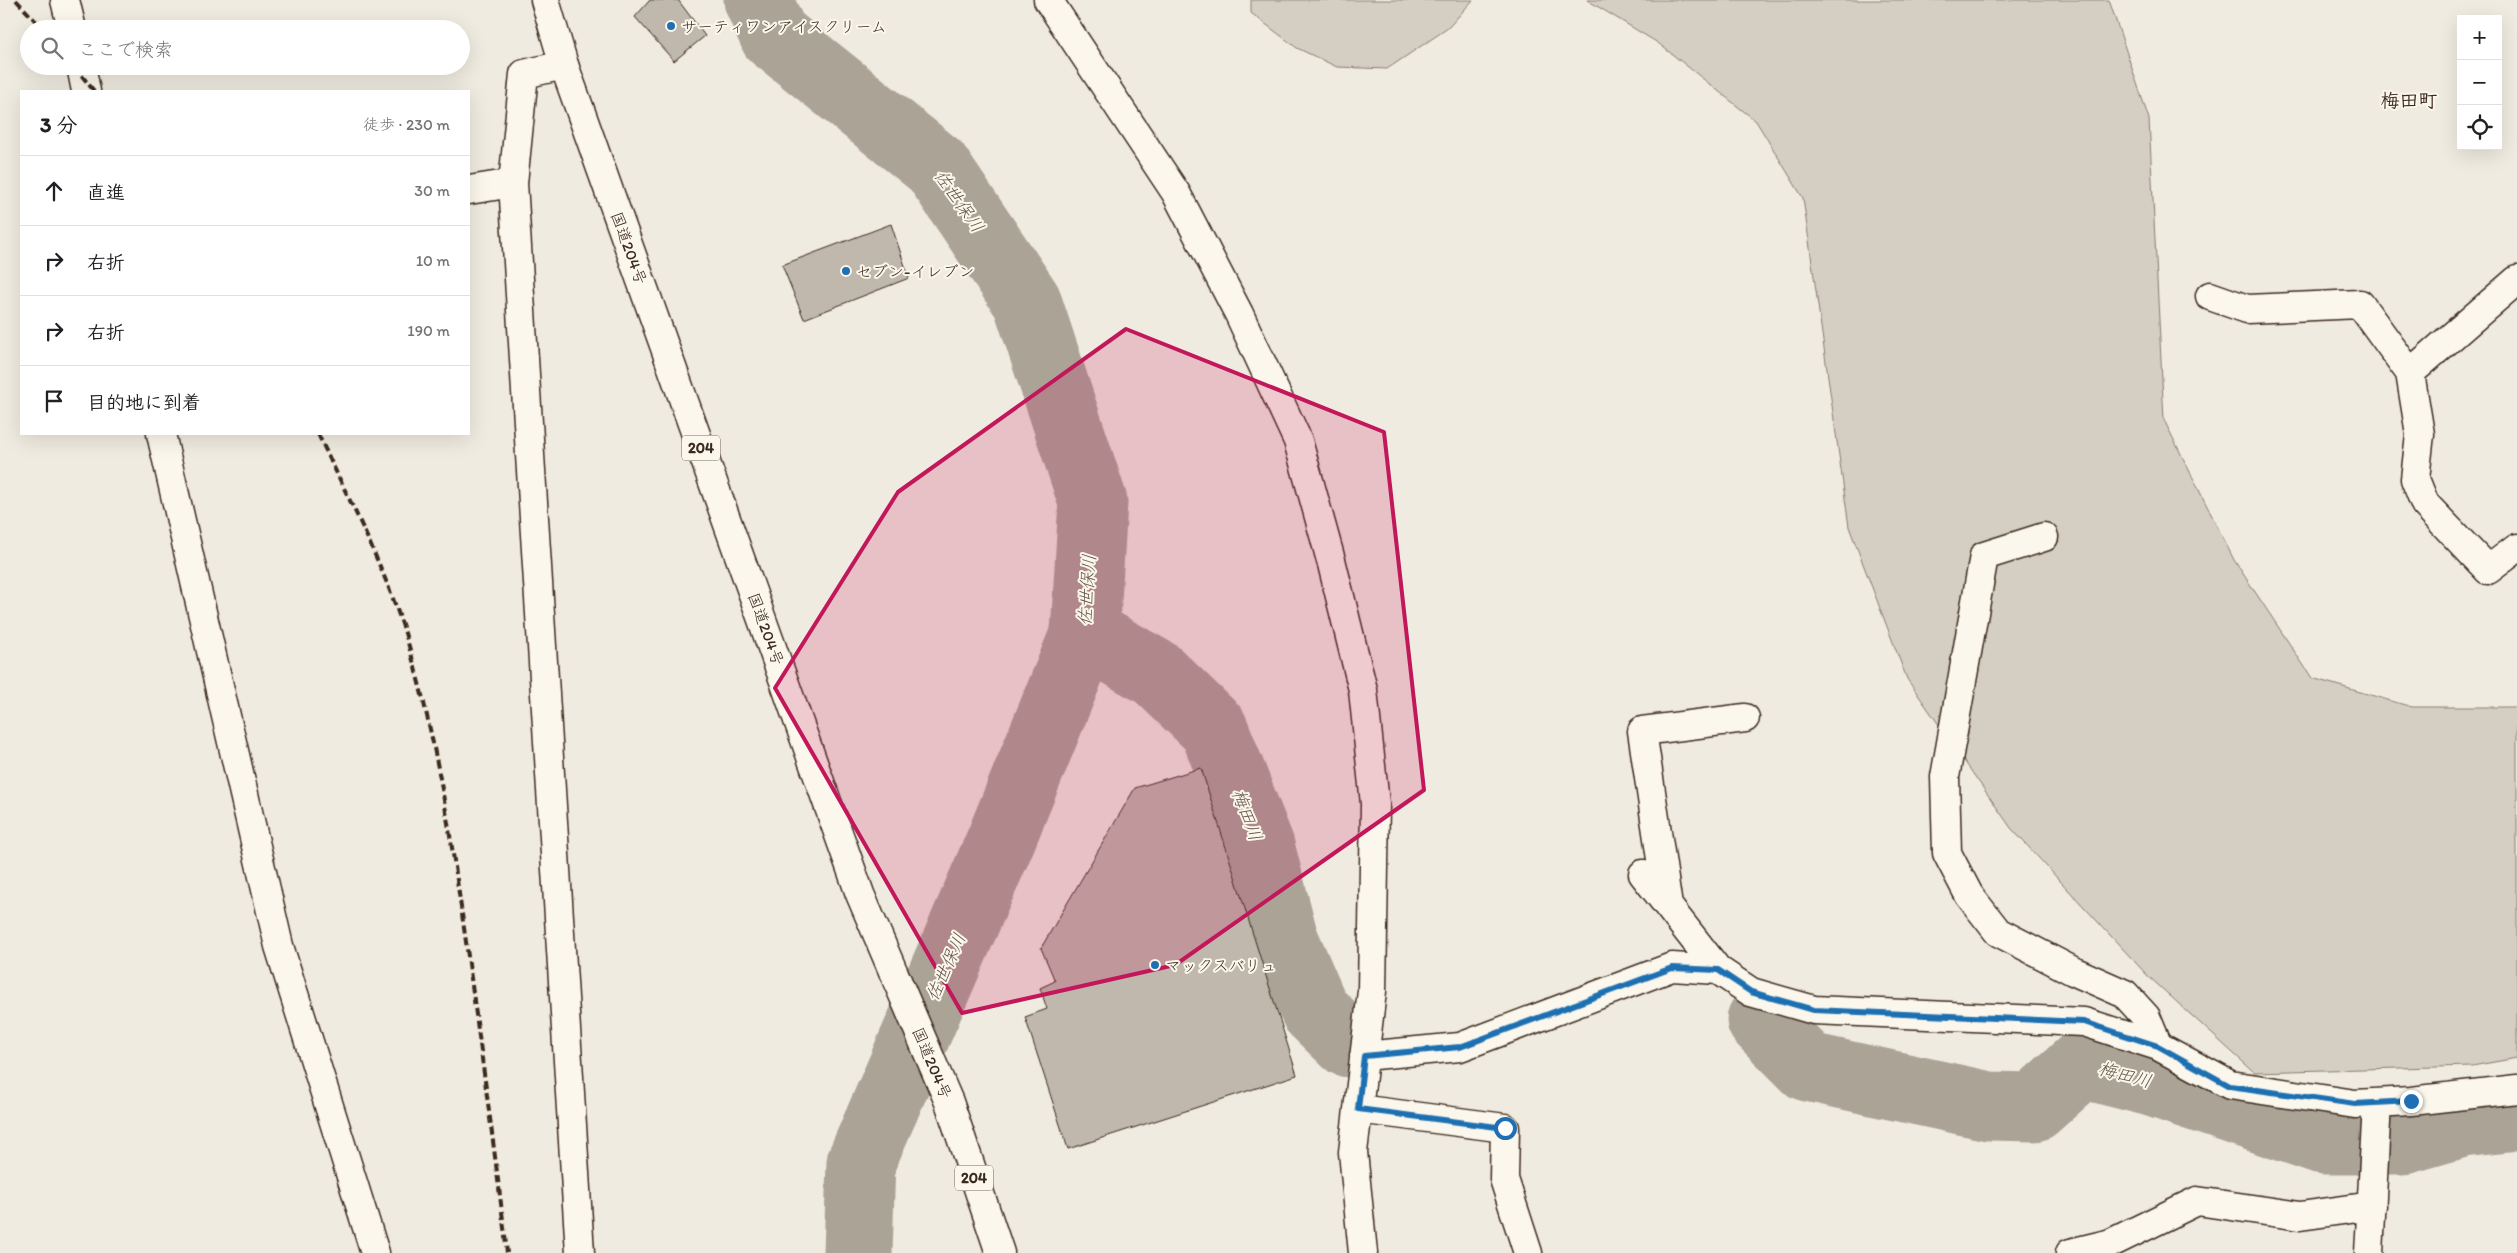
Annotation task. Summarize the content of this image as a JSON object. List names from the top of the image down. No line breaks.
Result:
{"streets":{"main road":["国道204号","204"]},"districts":["梅田町"],"water":["佐世保川","梅田川"],"places":["サーティワンアイスクリーム","セブン-イレブン","マックスバリュ"],"page":{"map_buttons":["+","−"],"search":"ここで検索","heading":["3 分","徒歩 · 230 m"],"list":[["直進","30 m"],["右折","10 m"],["右折","190 m"],"目的地に到着"]}}
